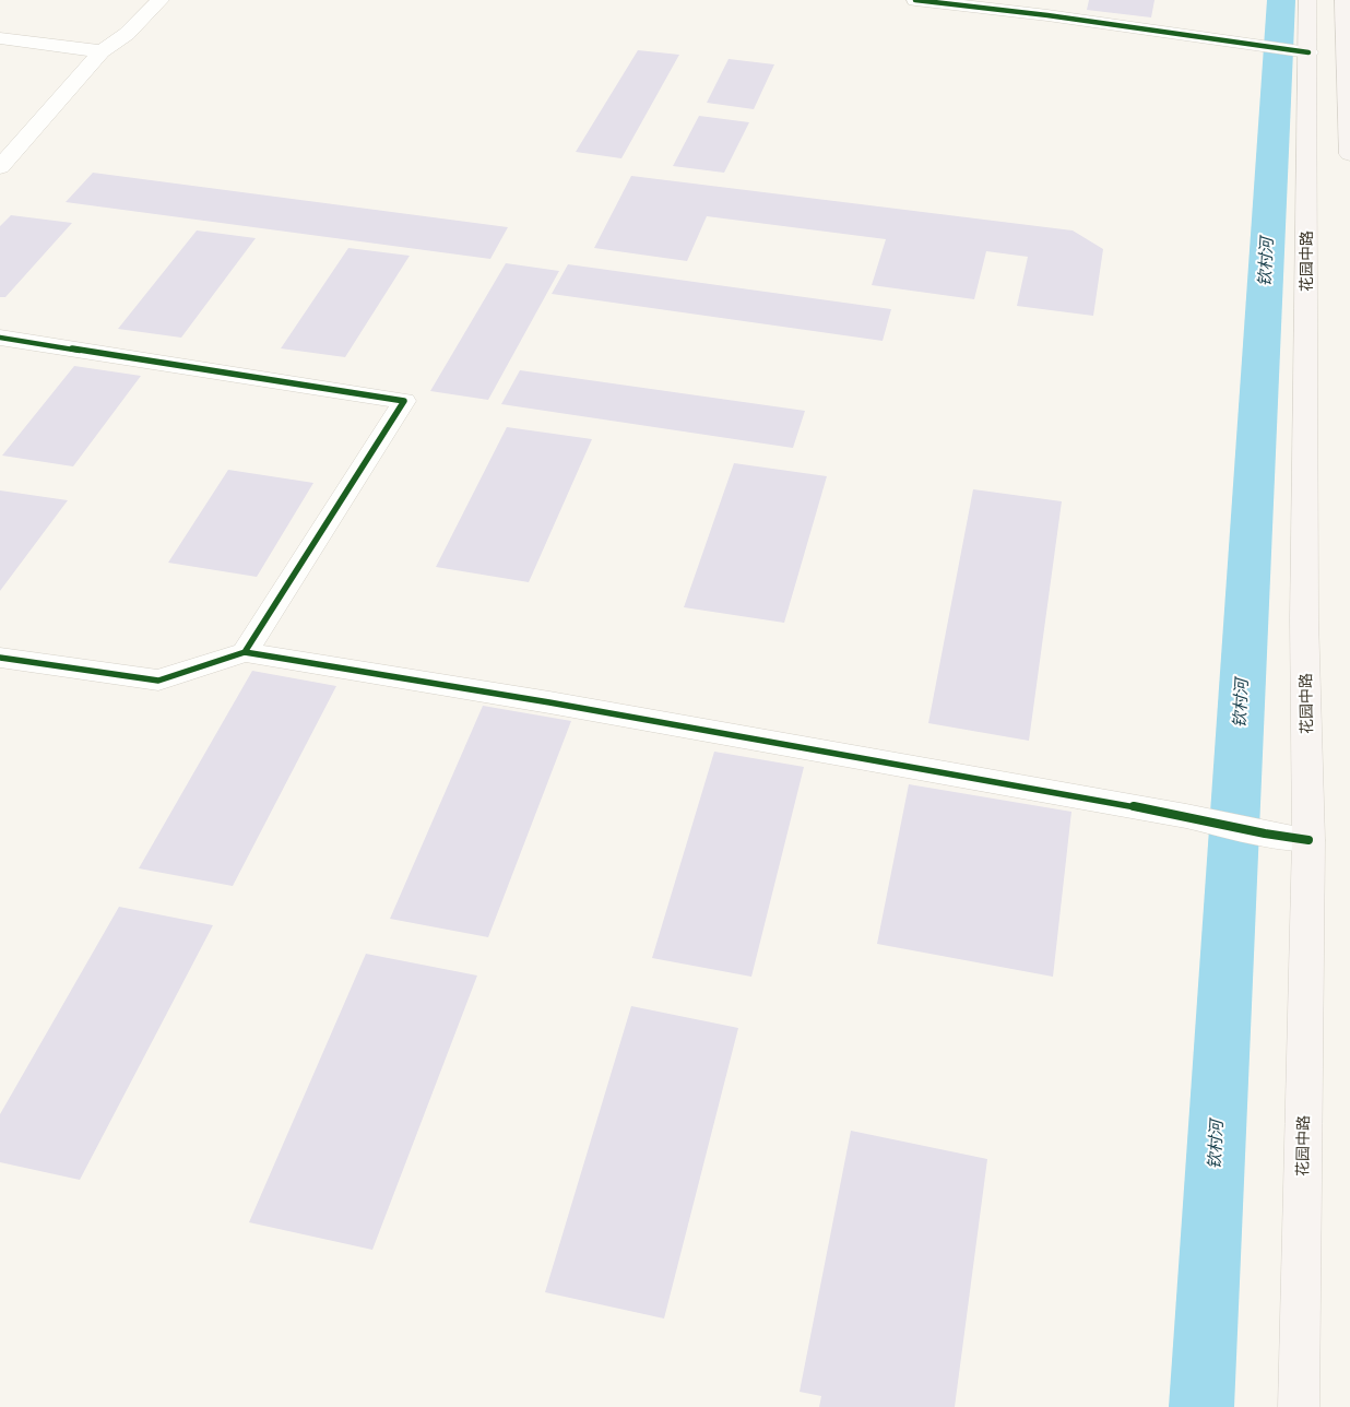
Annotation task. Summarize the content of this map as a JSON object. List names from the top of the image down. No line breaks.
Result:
{"streets":{"main road":["花园中路"]},"water":["钦村河"]}
